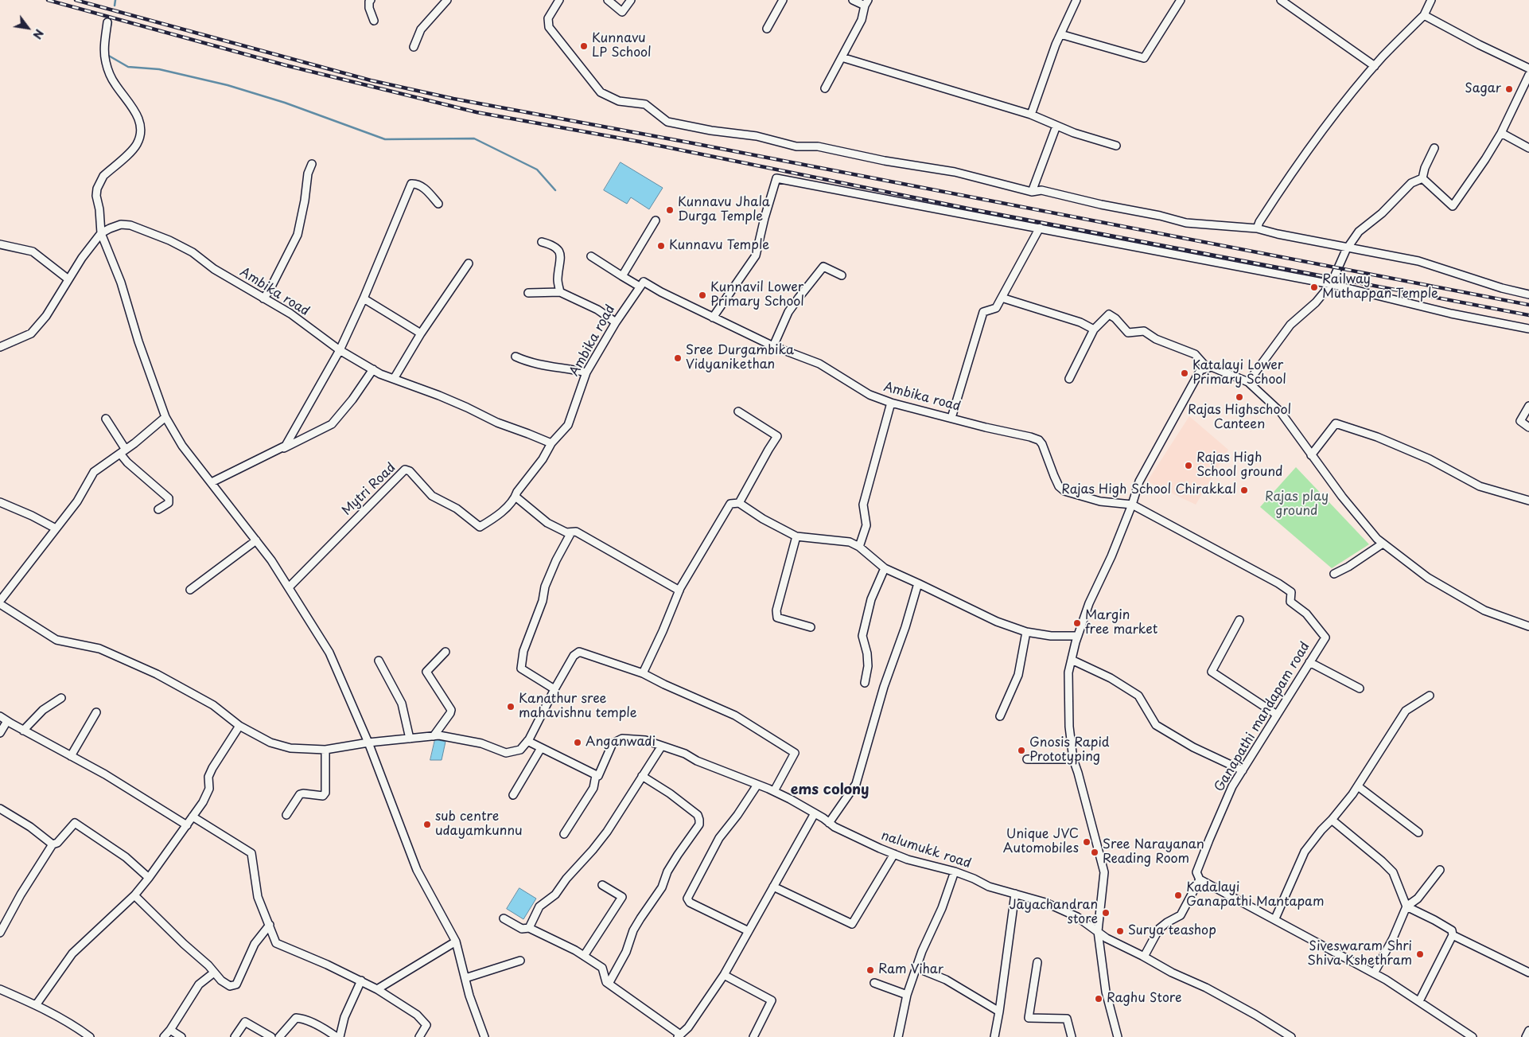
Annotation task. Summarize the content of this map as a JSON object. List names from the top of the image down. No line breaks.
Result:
{"streets":{"street":["Ambika road","Mytri Road","Ganapathi mandapam road","nalumukk road"]},"crossings":[["Ambika road","Mytri Road"],["Ambika road","Ganapathi mandapam road"]],"districts":["ems colony"],"parks":["Rajas play ground"],"places":["Kunnavu LP School","Sagar","Kunnavu Jhala Durga Temple","Kunnavu Temple","Railway Muthappan Temple","Kunnavil Lower Primary School","Sree Durgambika Vidyanikethan","Katalayi Lower Primary School","Rajas Highschool Canteen","Rajas High School ground","Rajas High School Chirakkal","Margin free market","Kanathur sree mahavishnu temple","Anganwadi","Gnosis Rapid Prototyping","sub centre udayamkunnu","Unique JVC Automobiles","Sree Narayanan Reading Room","Kadalayi Ganapathi Mantapam","Jayachandran store","Surya teashop","Siveswaram Shri Shiva Kshethram","Ram Vihar","Raghu Store"],"north":"bottom right"}
